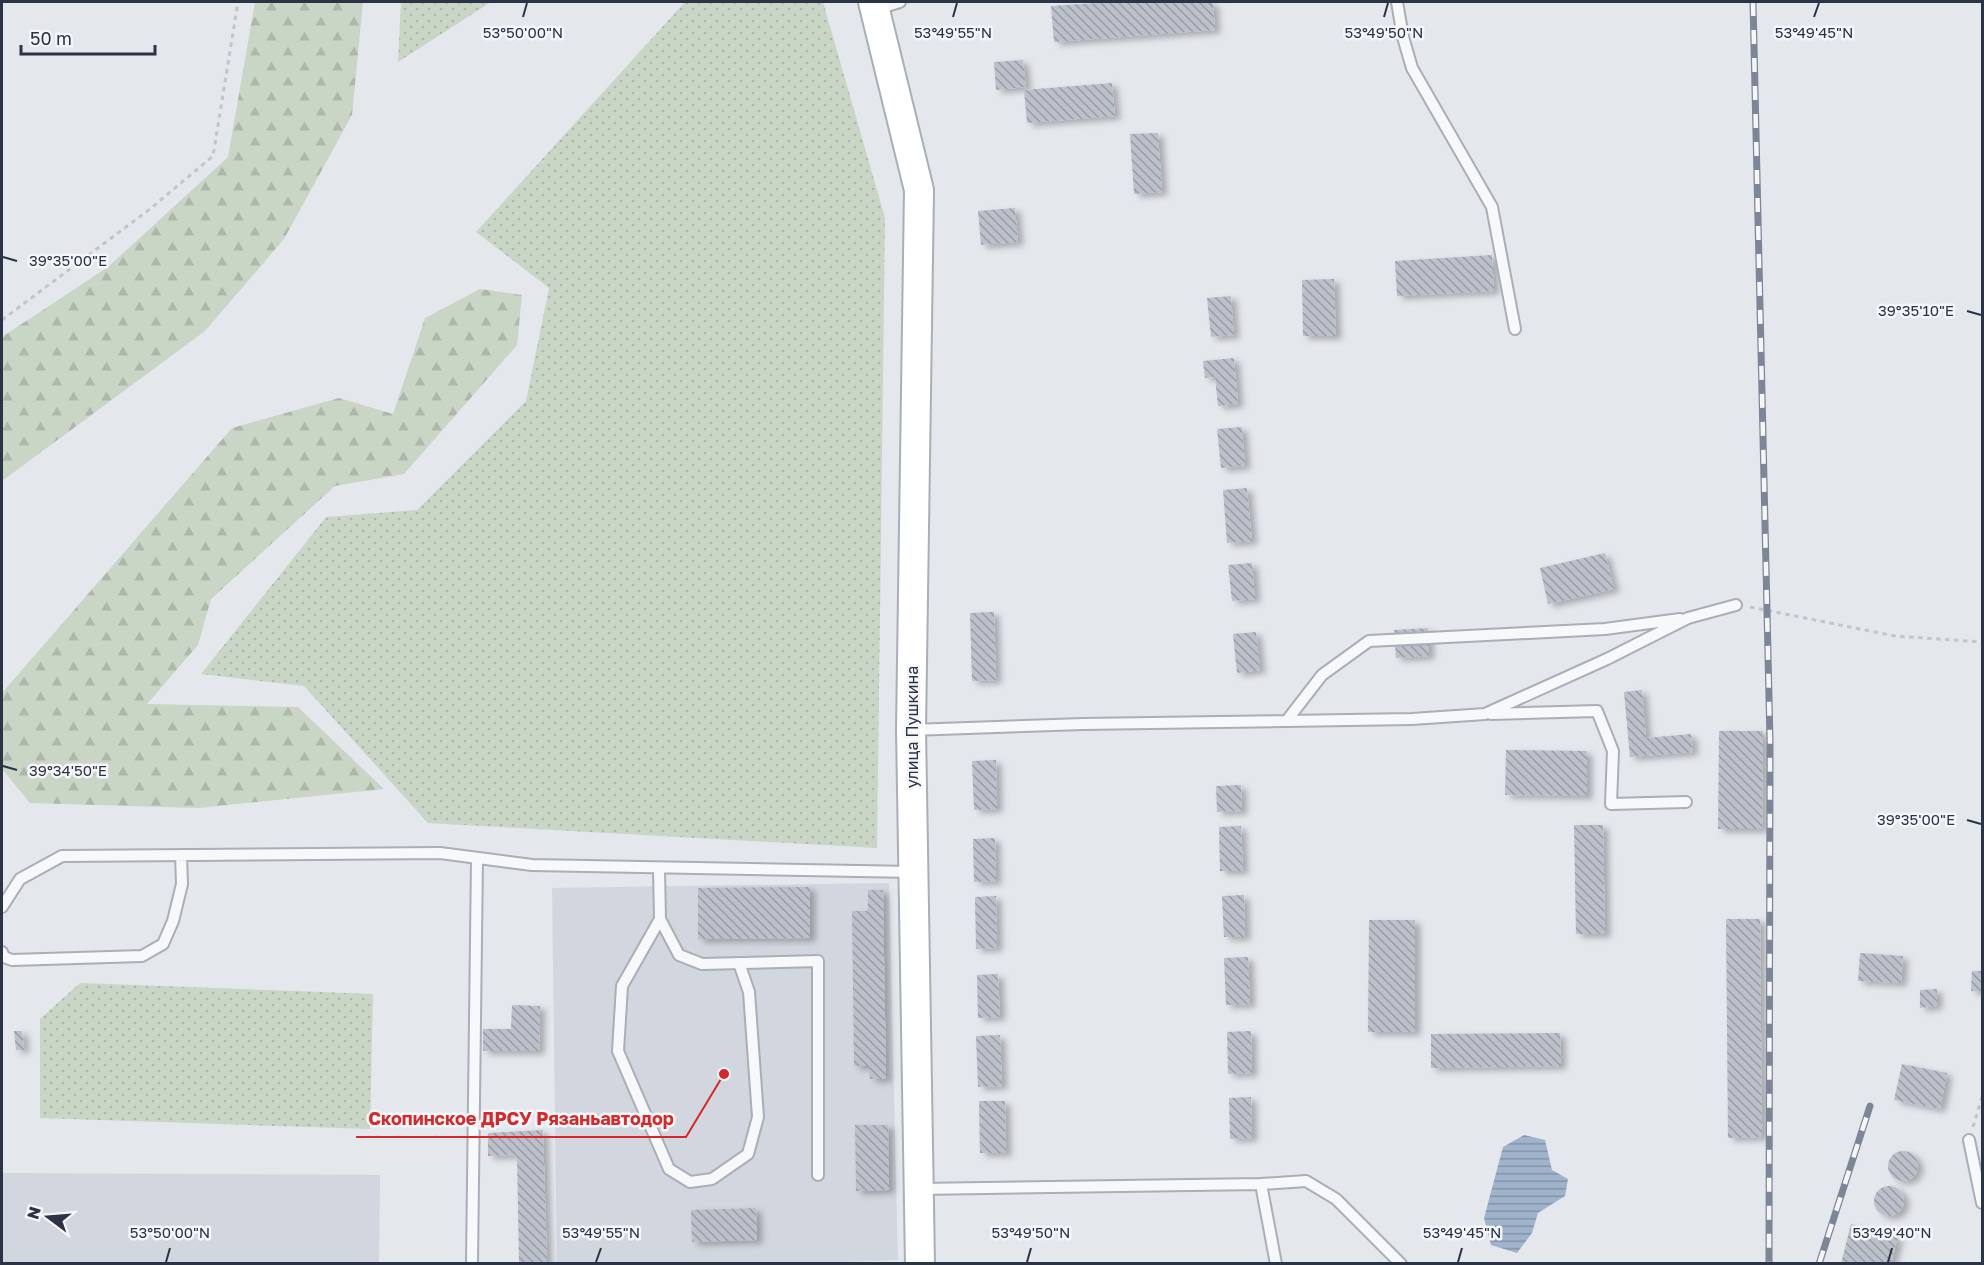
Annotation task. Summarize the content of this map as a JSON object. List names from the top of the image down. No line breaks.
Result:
{"streets":{"main road":["улица Пушкина"]},"places":["Скопинское ДРСУ Рязаньавтодор"],"scale_bar":"50 m","north":"left","coordinates":["53°50'00\"N","53°49'55\"N","53°49'50\"N","53°49'45\"N","39°35'00\"E","39°35'10\"E","39°34'50\"E","53°49'40\"N"]}
